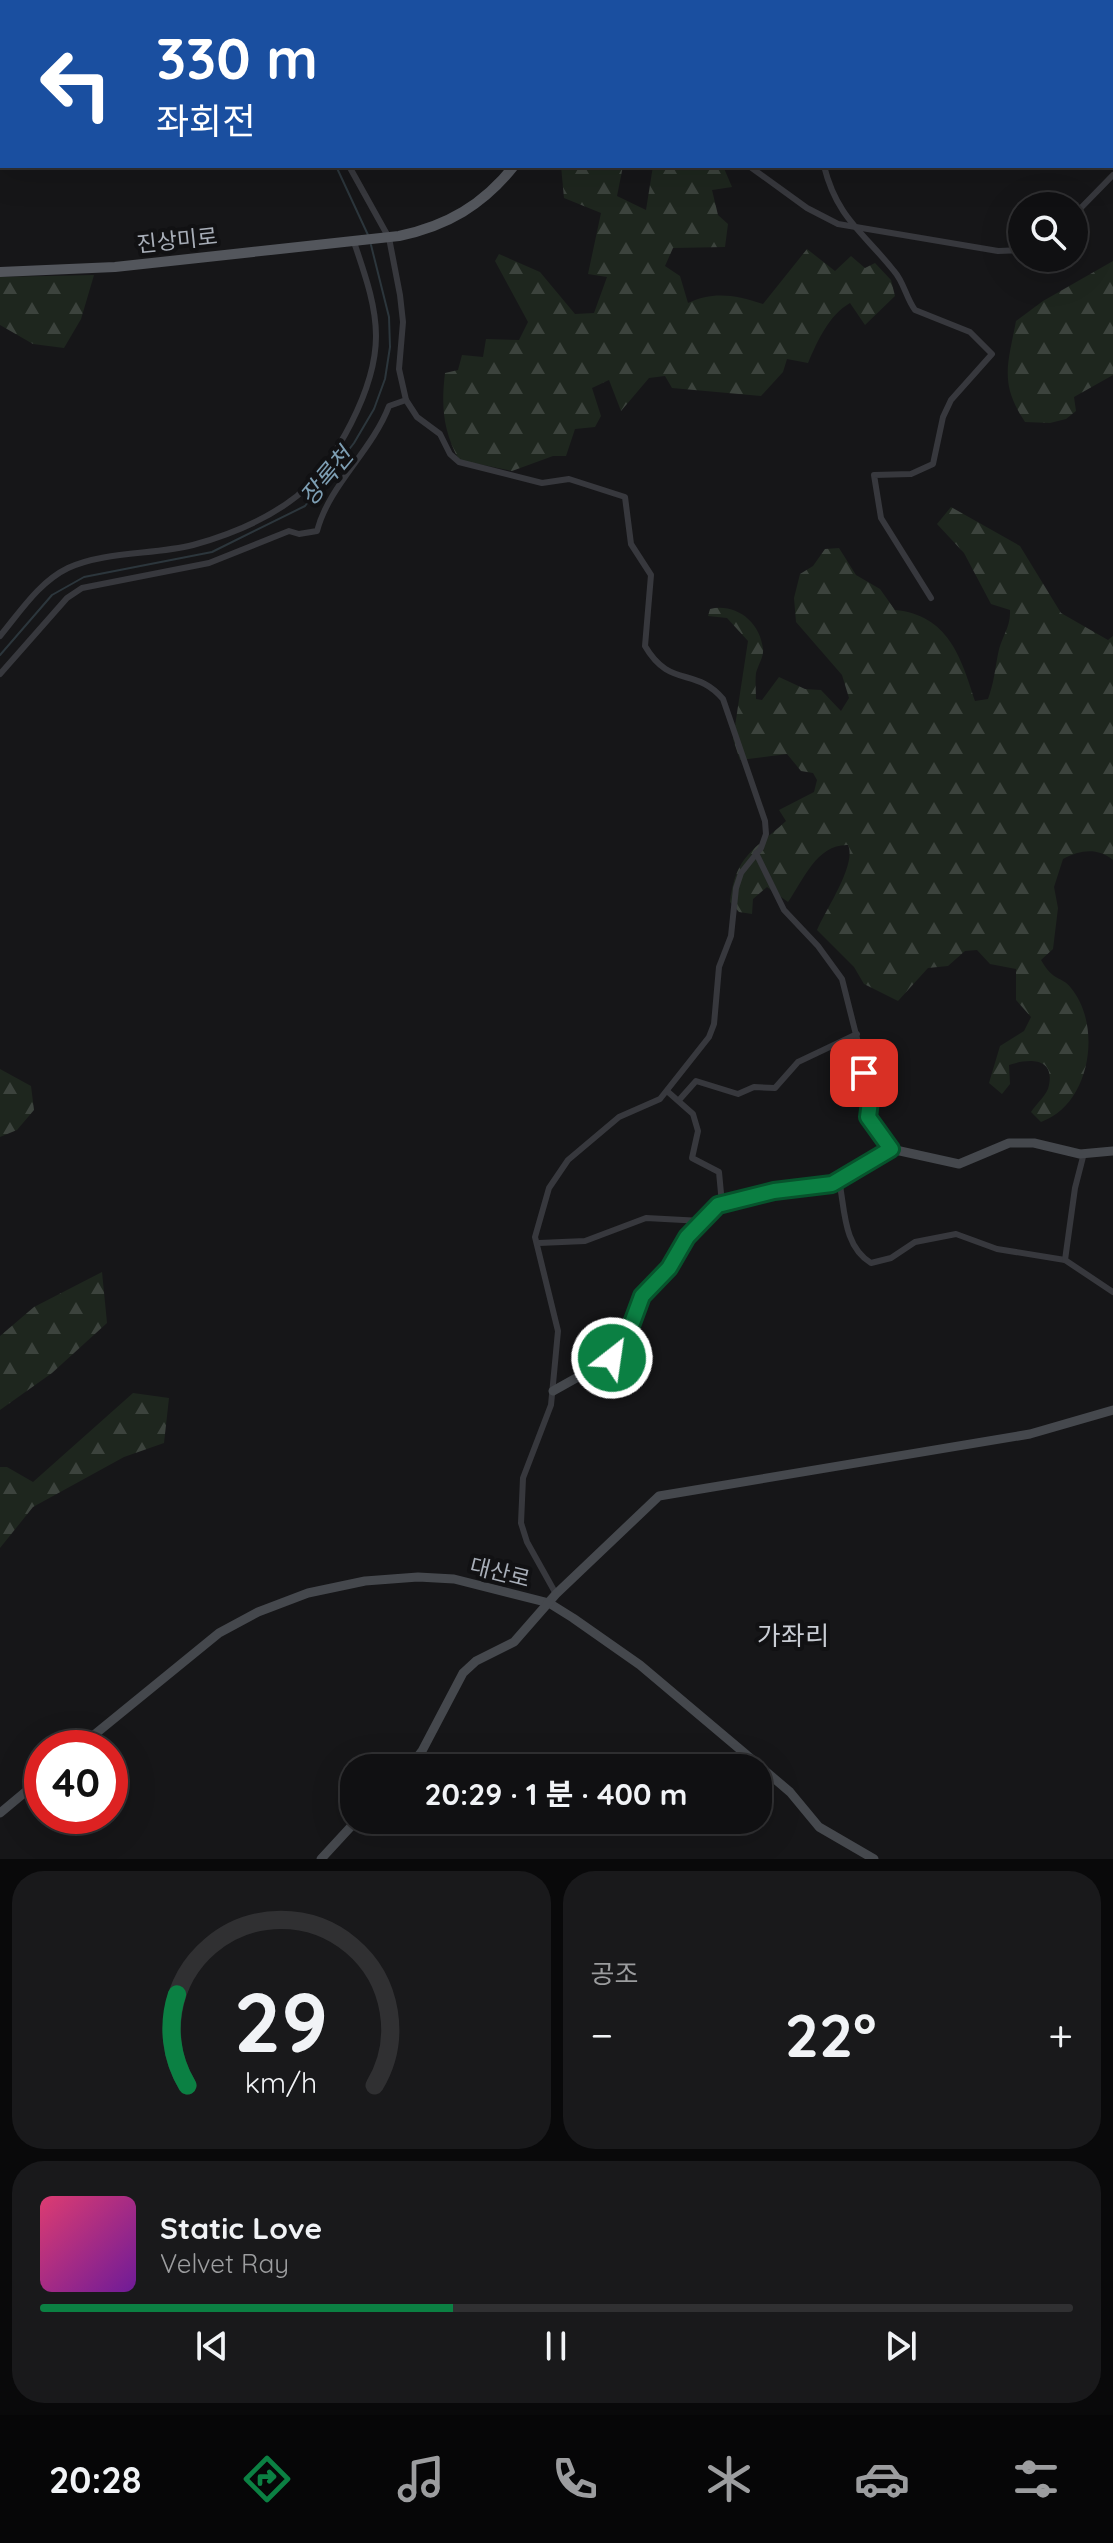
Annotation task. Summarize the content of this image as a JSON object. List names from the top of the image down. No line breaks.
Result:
{"streets":{"main road":["진상미로"],"street":["대산로"]},"districts":["가좌리"],"water":["장록천"],"page":{"turn":["330 m","좌회전"],"limit":"40","trip":"20:29 · 1 분 · 400 m","tile":"공조","heat":["−","22°","+"],"song":["Static Love","Velvet Ray"],"tabs":"20:28","gauge":["29","km/h"]}}
